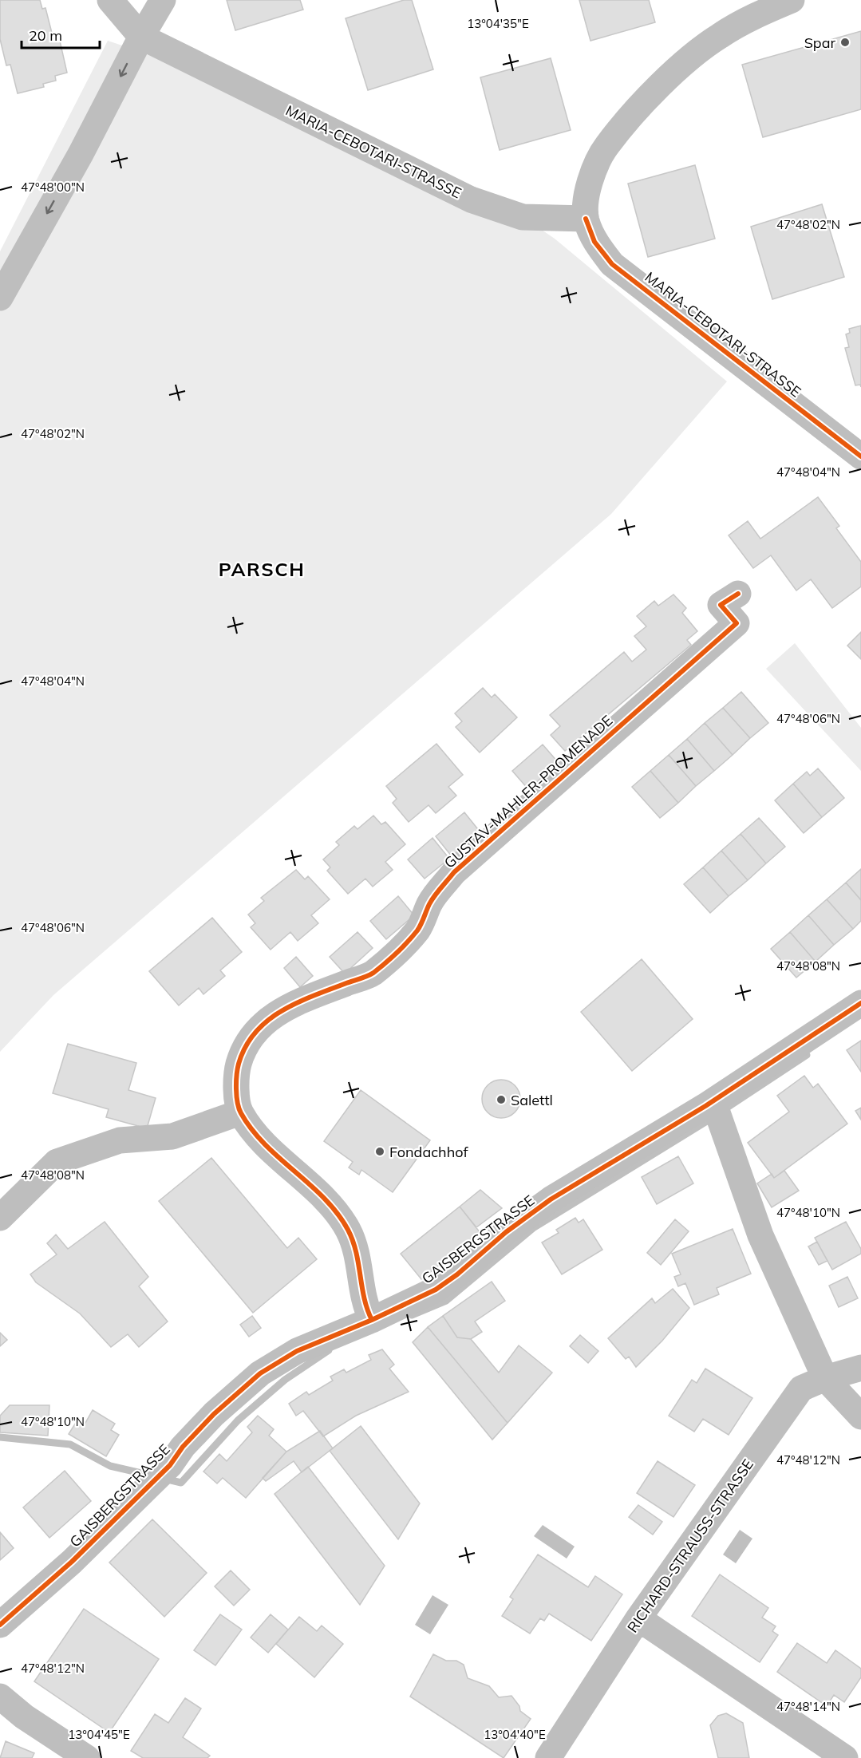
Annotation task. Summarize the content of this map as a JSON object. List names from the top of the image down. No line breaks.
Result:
{"streets":{"street":["MARIA-CEBOTARI-STRASSE","GUSTAV-MAHLER-PROMENADE","GAISBERGSTRASSE","RICHARD-STRAUSS-STRASSE"]},"crossings":[["GUSTAV-MAHLER-PROMENADE","GAISBERGSTRASSE"]],"districts":["PARSCH"],"places":["Spar","Salettl","Fondachhof"],"scale_bar":"20 m","coordinates":["13°04'35\"E","47°48'00\"N","47°48'02\"N","47°48'04\"N","47°48'06\"N","47°48'08\"N","47°48'10\"N","47°48'12\"N","47°48'14\"N","13°04'45\"E","13°04'40\"E"]}
